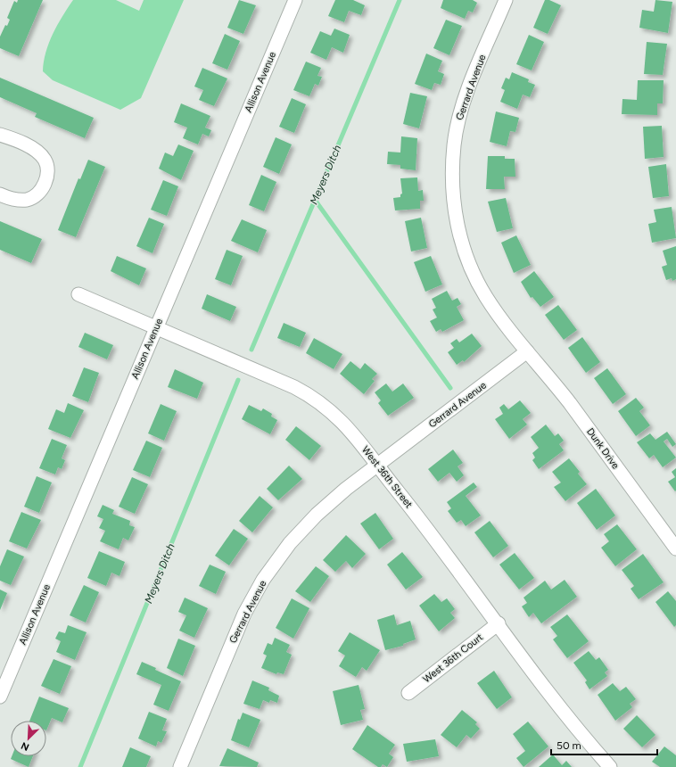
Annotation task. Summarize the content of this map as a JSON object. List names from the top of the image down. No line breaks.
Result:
{"streets":{"street":["Allison Avenue","Gerrard Avenue","Dunk Drive","West 36th Street","West 36th Court"]},"crossings":[["Allison Avenue","West 36th Street"],["Gerrard Avenue","Dunk Drive"],["Gerrard Avenue","West 36th Street"],["West 36th Street","West 36th Court"]],"water":["Meyers Ditch"],"scale_bar":"50 m","north":"bottom left"}
